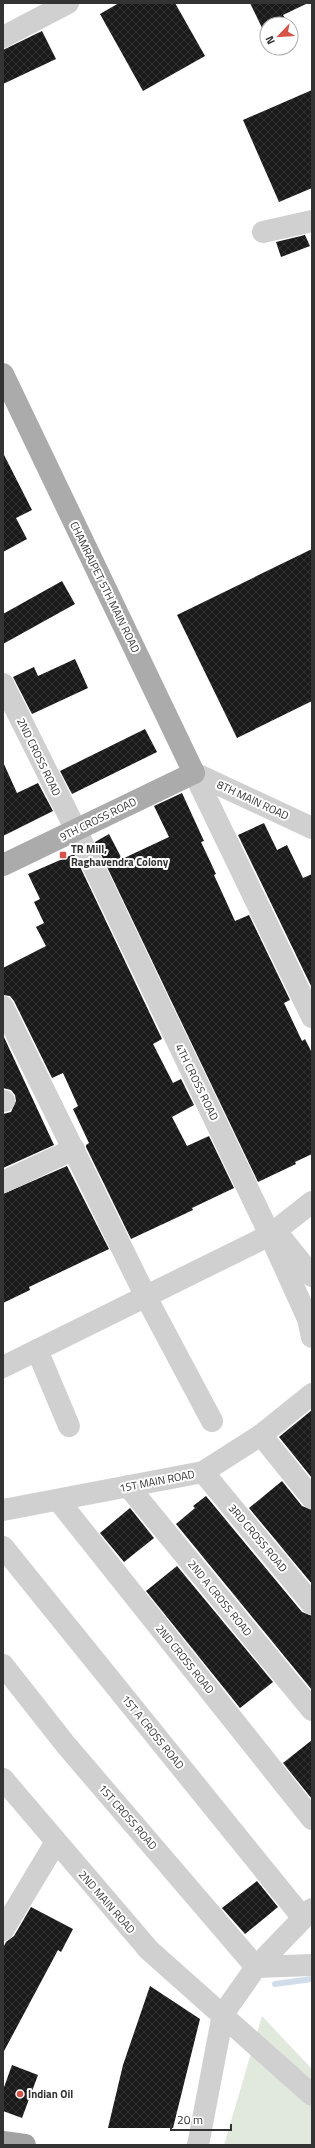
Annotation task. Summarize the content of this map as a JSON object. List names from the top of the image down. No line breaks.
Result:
{"streets":{"main road":["CHAMRAJPET 5TH MAIN ROAD","9TH CROSS ROAD"],"street":["2ND CROSS ROAD","8TH MAIN ROAD","4TH CROSS ROAD","1ST MAIN ROAD","3RD CROSS ROAD","2ND A CROSS ROAD","1ST A CROSS ROAD","1ST CROSS ROAD","2ND MAIN ROAD"]},"crossings":[["CHAMRAJPET 5TH MAIN ROAD","8TH MAIN ROAD"],["CHAMRAJPET 5TH MAIN ROAD","9TH CROSS ROAD"],["2ND CROSS ROAD","9TH CROSS ROAD"],["2ND CROSS ROAD","4TH CROSS ROAD"],["2ND CROSS ROAD","1ST MAIN ROAD"],["8TH MAIN ROAD","9TH CROSS ROAD"],["9TH CROSS ROAD","4TH CROSS ROAD"],["1ST MAIN ROAD","3RD CROSS ROAD"],["1ST MAIN ROAD","2ND A CROSS ROAD"]],"places":{"transit":["TR Mill, Raghavendra Colony"],"other":["Indian Oil"]},"scale_bar":"20 m","north":"bottom left"}
